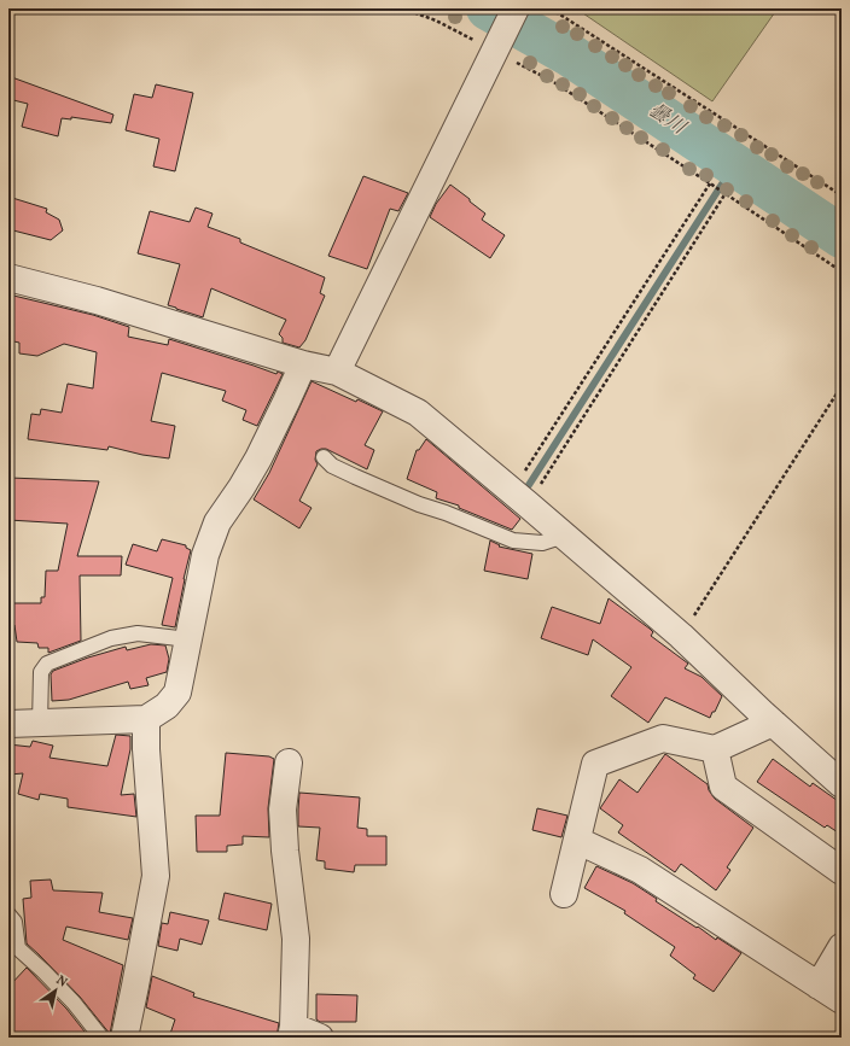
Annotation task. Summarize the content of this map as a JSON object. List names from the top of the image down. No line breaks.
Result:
{"water":["曇川"],"north":"top right"}
